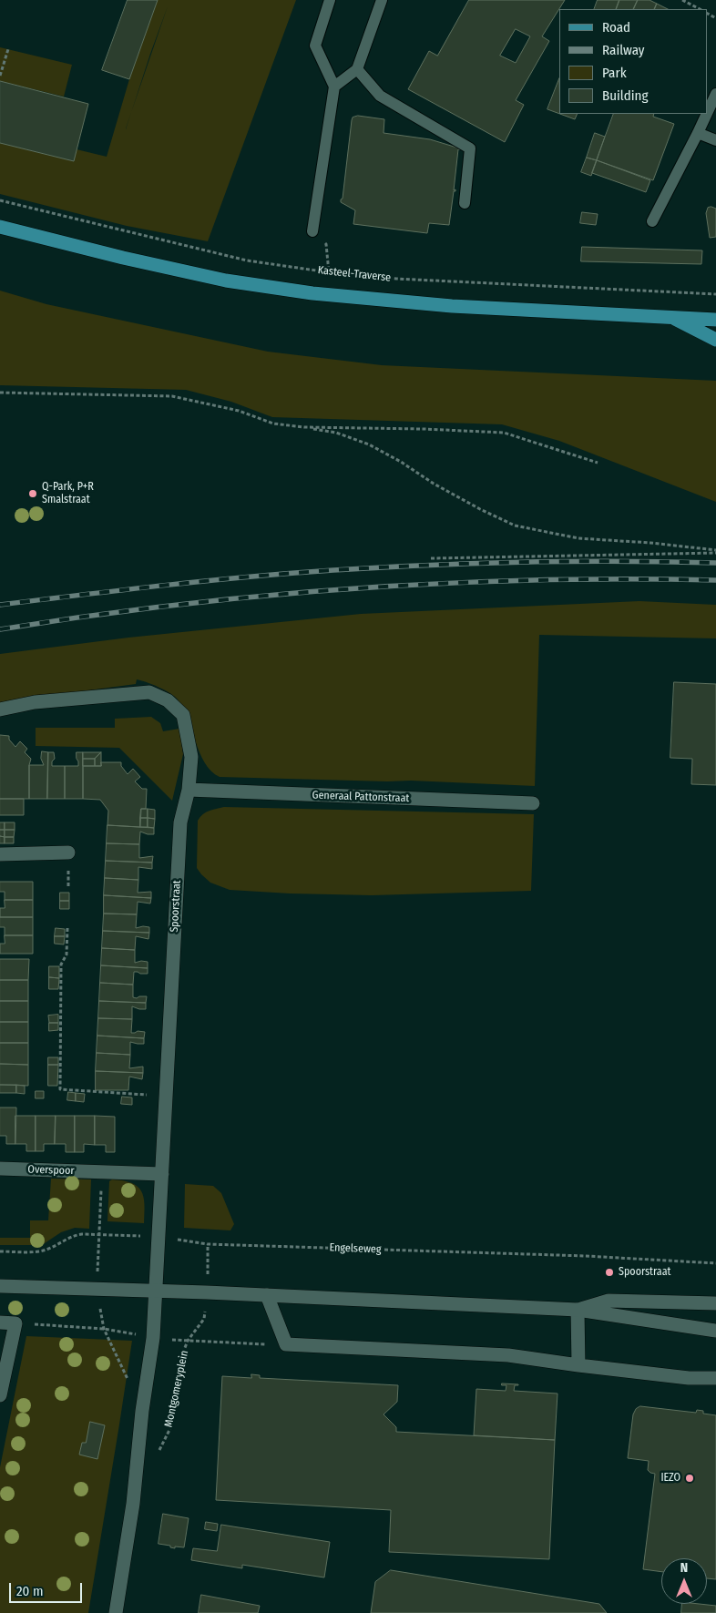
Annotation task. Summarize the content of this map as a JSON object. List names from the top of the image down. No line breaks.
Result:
{"streets":{"main road":["Kasteel-Traverse"],"street":["Generaal Pattonstraat","Spoorstraat","Overspoor"],"path":["Engelseweg","Montgomeryplein"]},"crossings":[["Generaal Pattonstraat","Spoorstraat"],["Spoorstraat","Overspoor"],["Spoorstraat","Engelseweg"],["Engelseweg","Montgomeryplein"]],"places":["Q-Park, P+R Smalstraat","Spoorstraat","IEZO"],"legend":["Road","Railway","Park","Building"],"scale_bar":"20 m","north":"top"}
